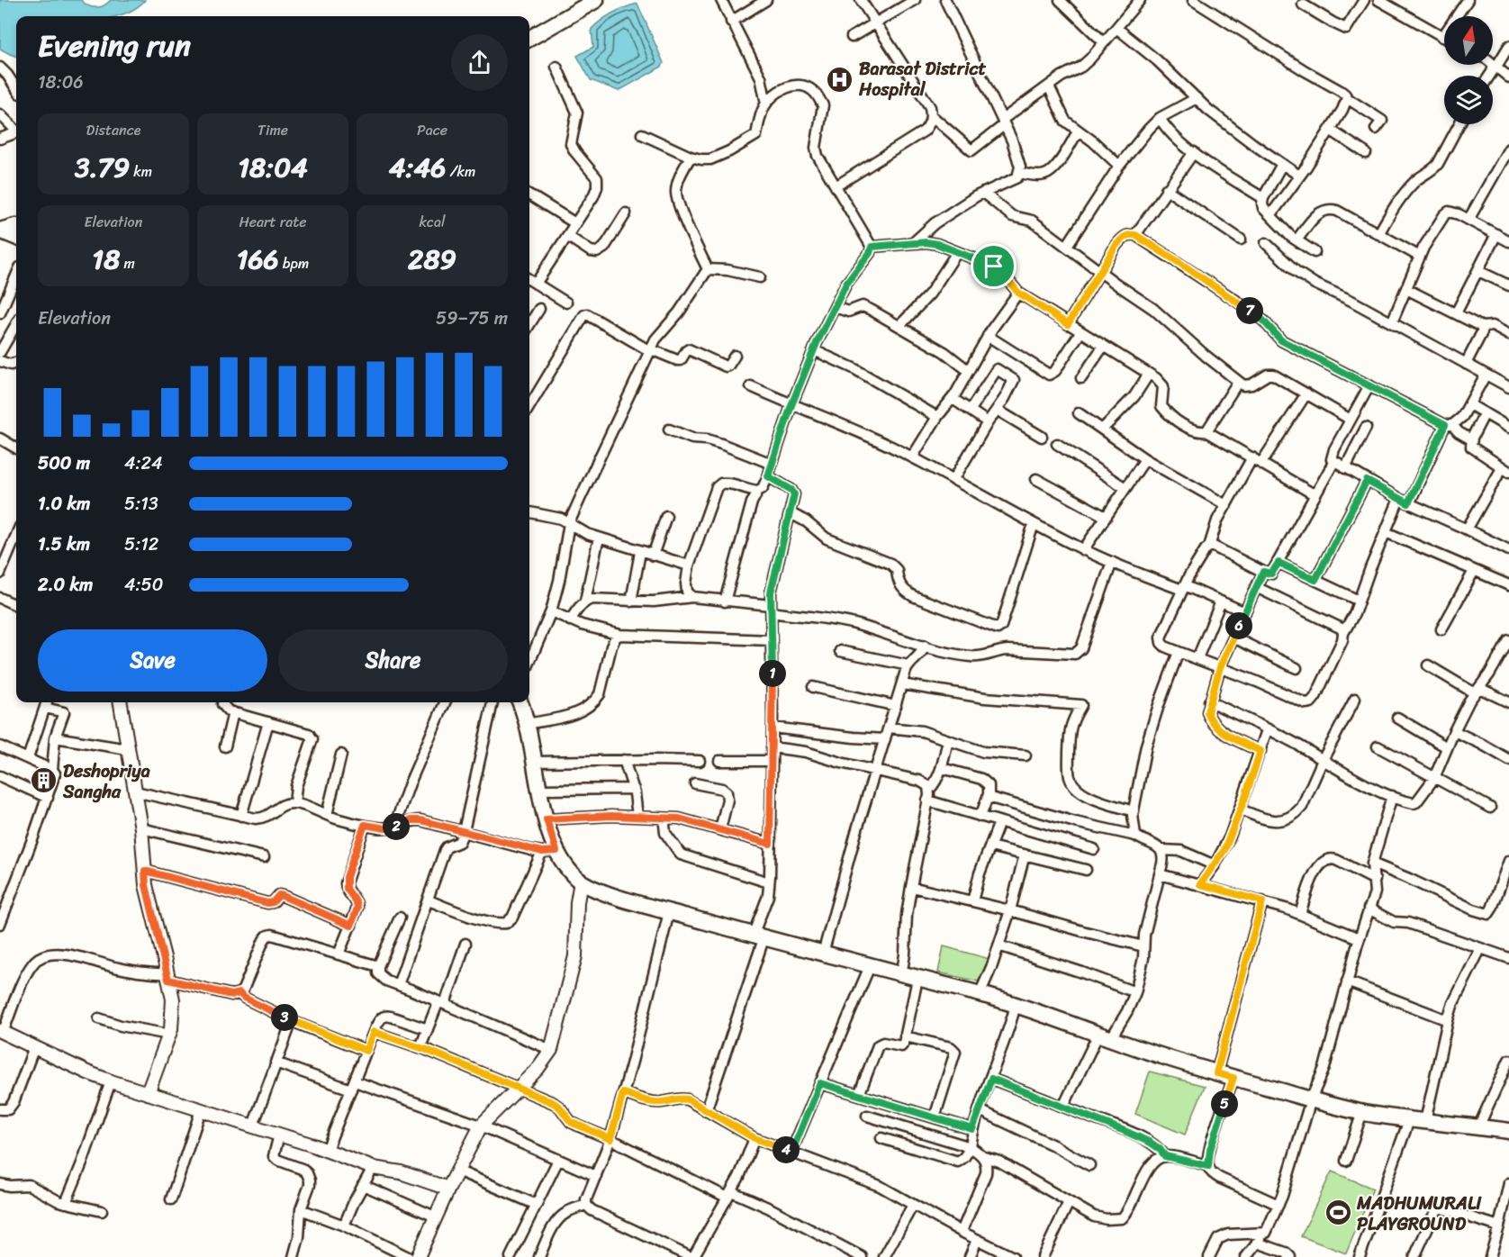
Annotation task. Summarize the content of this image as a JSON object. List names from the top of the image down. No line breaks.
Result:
{"places":{"hospital":["Barasat District Hospital"],"building":["Deshopriya Sangha"],"sports":["MADHUMURALI PLAYGROUND"]},"north":"top","page":{"heading":["Evening run","18:06"],"stats":[["Distance","3.79 km"],["Time","18:04"],["Pace","4:46 /km"],["Elevation","18 m"],["Heart rate","166 bpm"],["kcal","289"]],"chart":["Elevation","59–75 m"],"pins":["7","6","1","2","3","5","4"],"list":[{"name":"500 m","note":"4:24"},{"name":"1.0 km","note":"5:13"},{"name":"1.5 km","note":"5:12"},{"name":"2.0 km","note":"4:50"}],"buttons":["Save","Share"]}}
